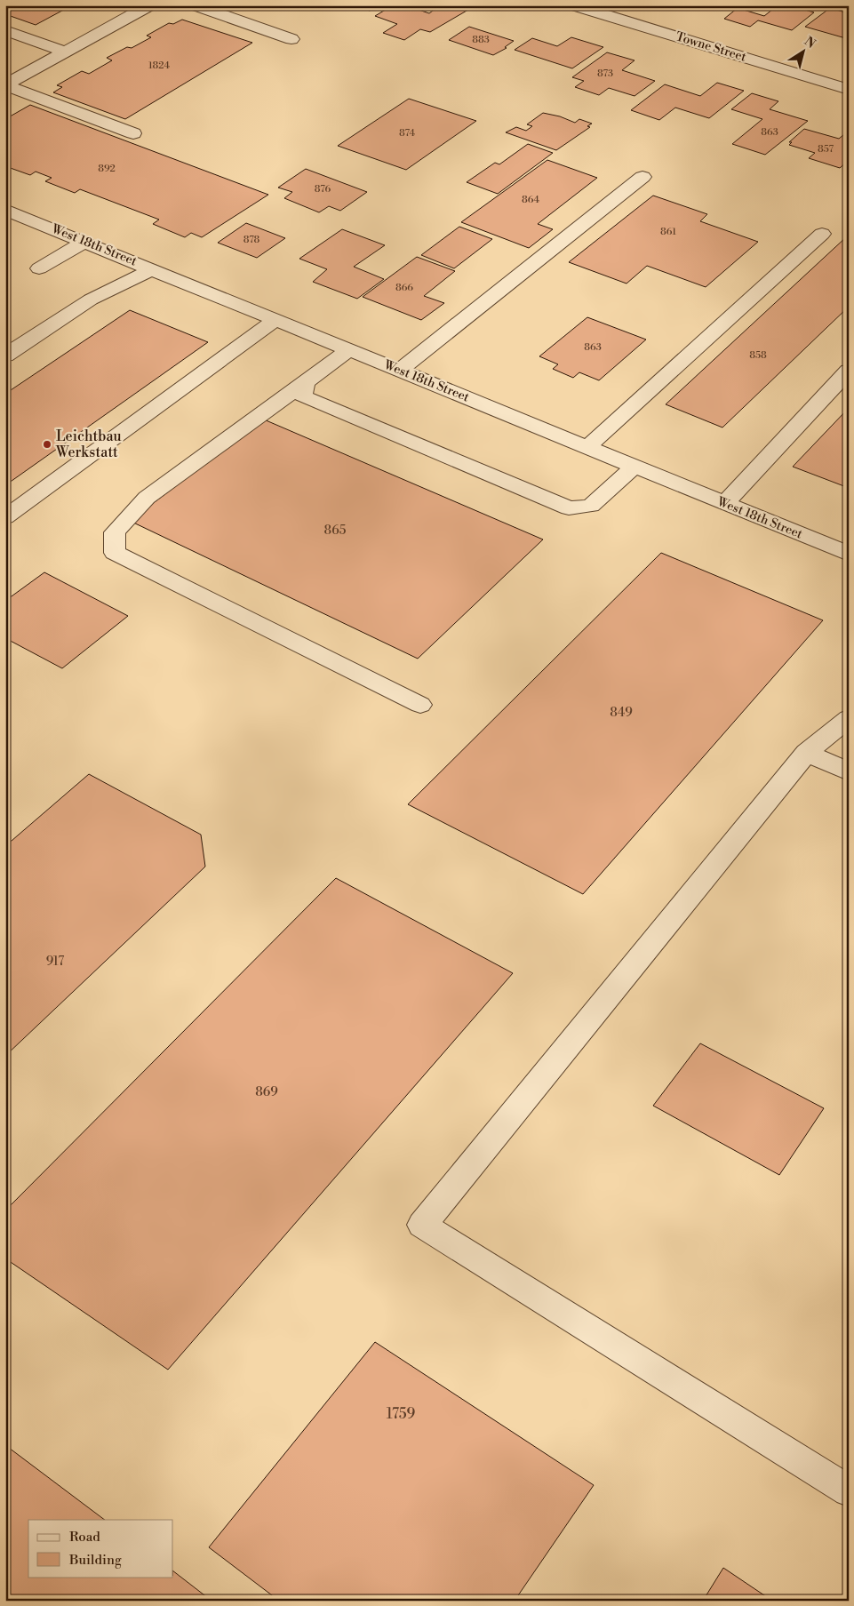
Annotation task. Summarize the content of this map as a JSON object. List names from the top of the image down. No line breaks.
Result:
{"streets":{"street":["Towne Street","West 18th Street"]},"places":["Leichtbau Werkstatt"],"house_numbers":["883","1824","873","863","874","857","892","876","864","861","878","866","863","858","865","849","917","869","1759"],"legend":["Road","Building"],"north":"top right"}
